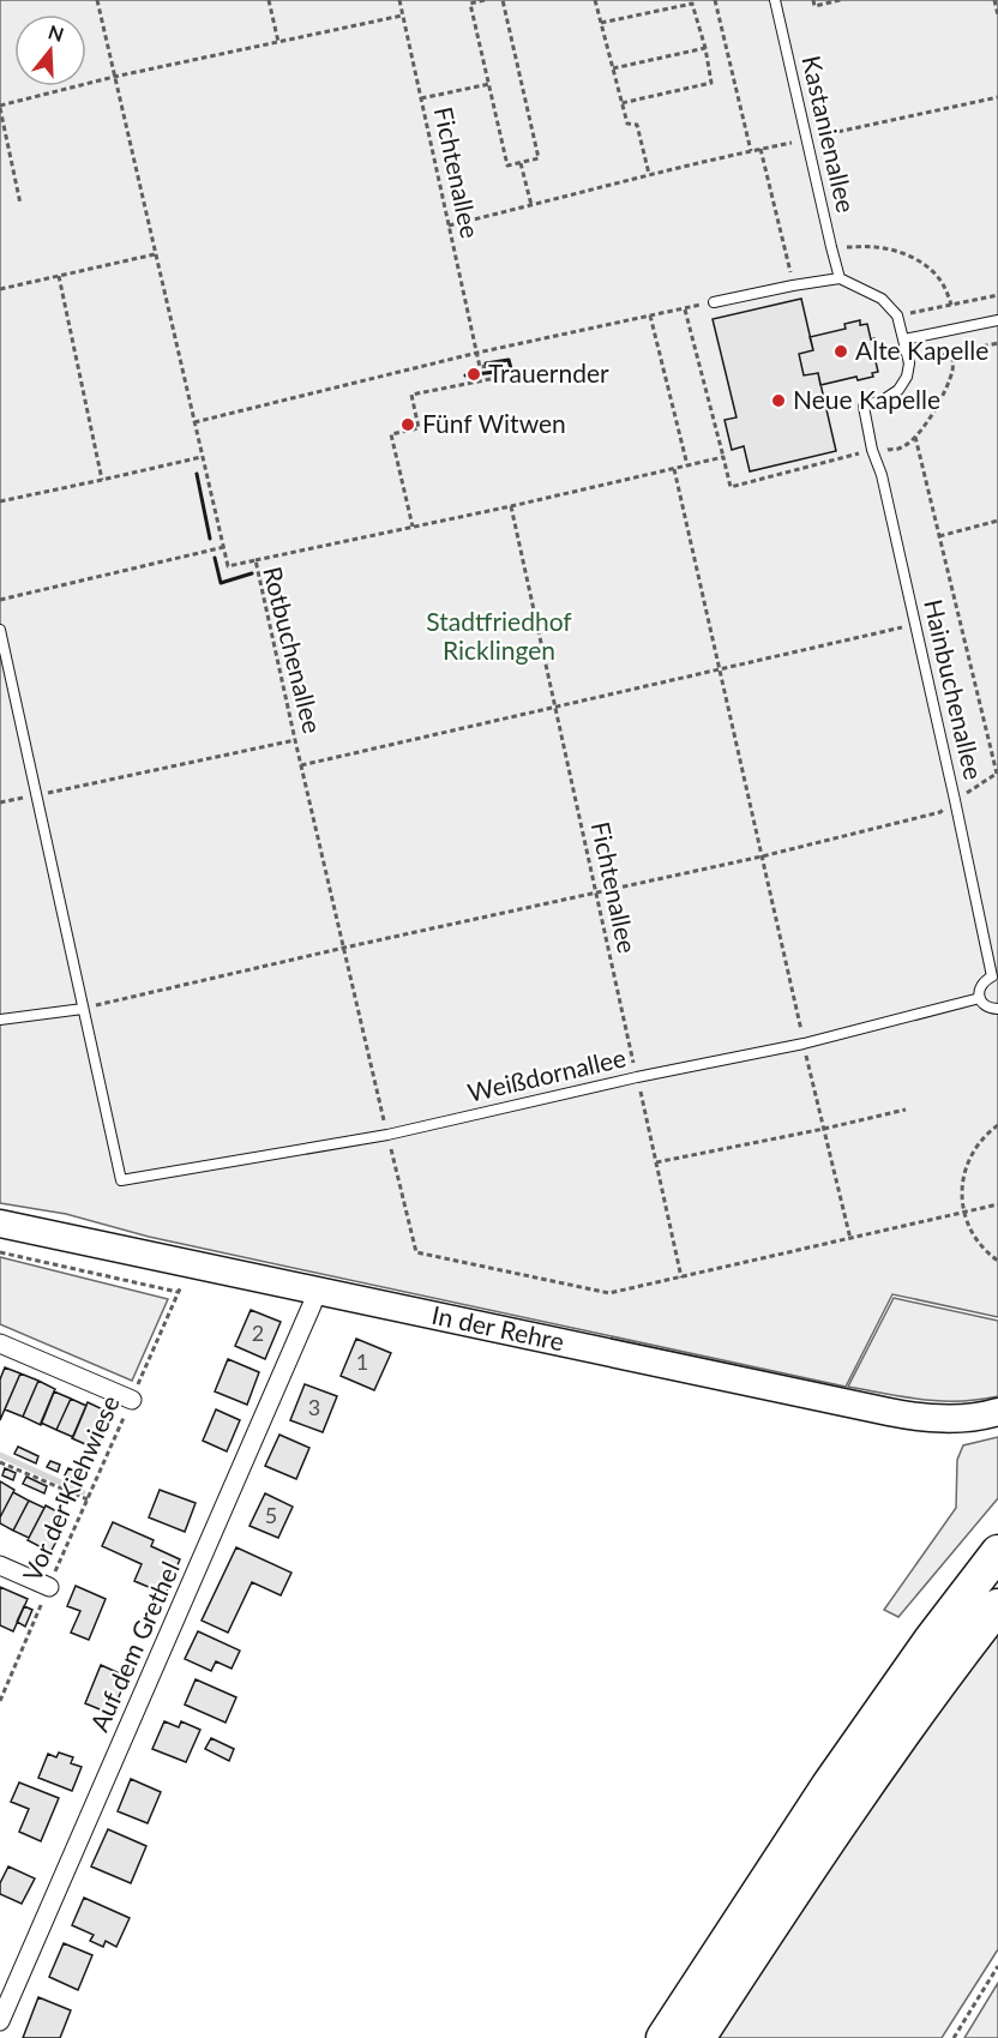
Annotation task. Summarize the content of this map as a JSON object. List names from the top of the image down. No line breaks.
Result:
{"streets":{"street":["In der Rehre","Auf dem Grethel"],"lane":["Kastanienallee","Hainbuchenallee","Weißdornallee"],"path":["Fichtenallee","Rotbuchenallee","Vor der Kiehwiese"]},"crossings":[["Fichtenallee","Rotbuchenallee"],["Fichtenallee","Weißdornallee"],["Rotbuchenallee","Weißdornallee"],["Hainbuchenallee","Weißdornallee"],["In der Rehre","Auf dem Grethel"]],"parks":["Stadtfriedhof Ricklingen"],"places":["Alte Kapelle","Trauernder","Neue Kapelle","Fünf Witwen"],"house_numbers":["2","1","3","5"],"north":"top"}
